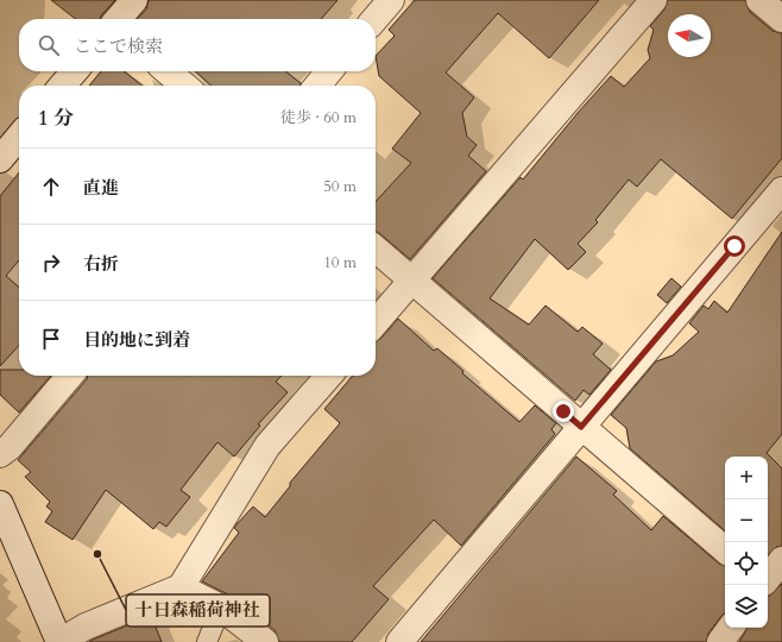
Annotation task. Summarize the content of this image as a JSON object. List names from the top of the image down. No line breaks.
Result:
{"places":["十日森稲荷神社"],"north":"left","page":{"search":"ここで検索","heading":["1 分","徒歩 · 60 m"],"list":[["直進","50 m"],["右折","10 m"],"目的地に到着"],"map_buttons":["+","−"]}}
